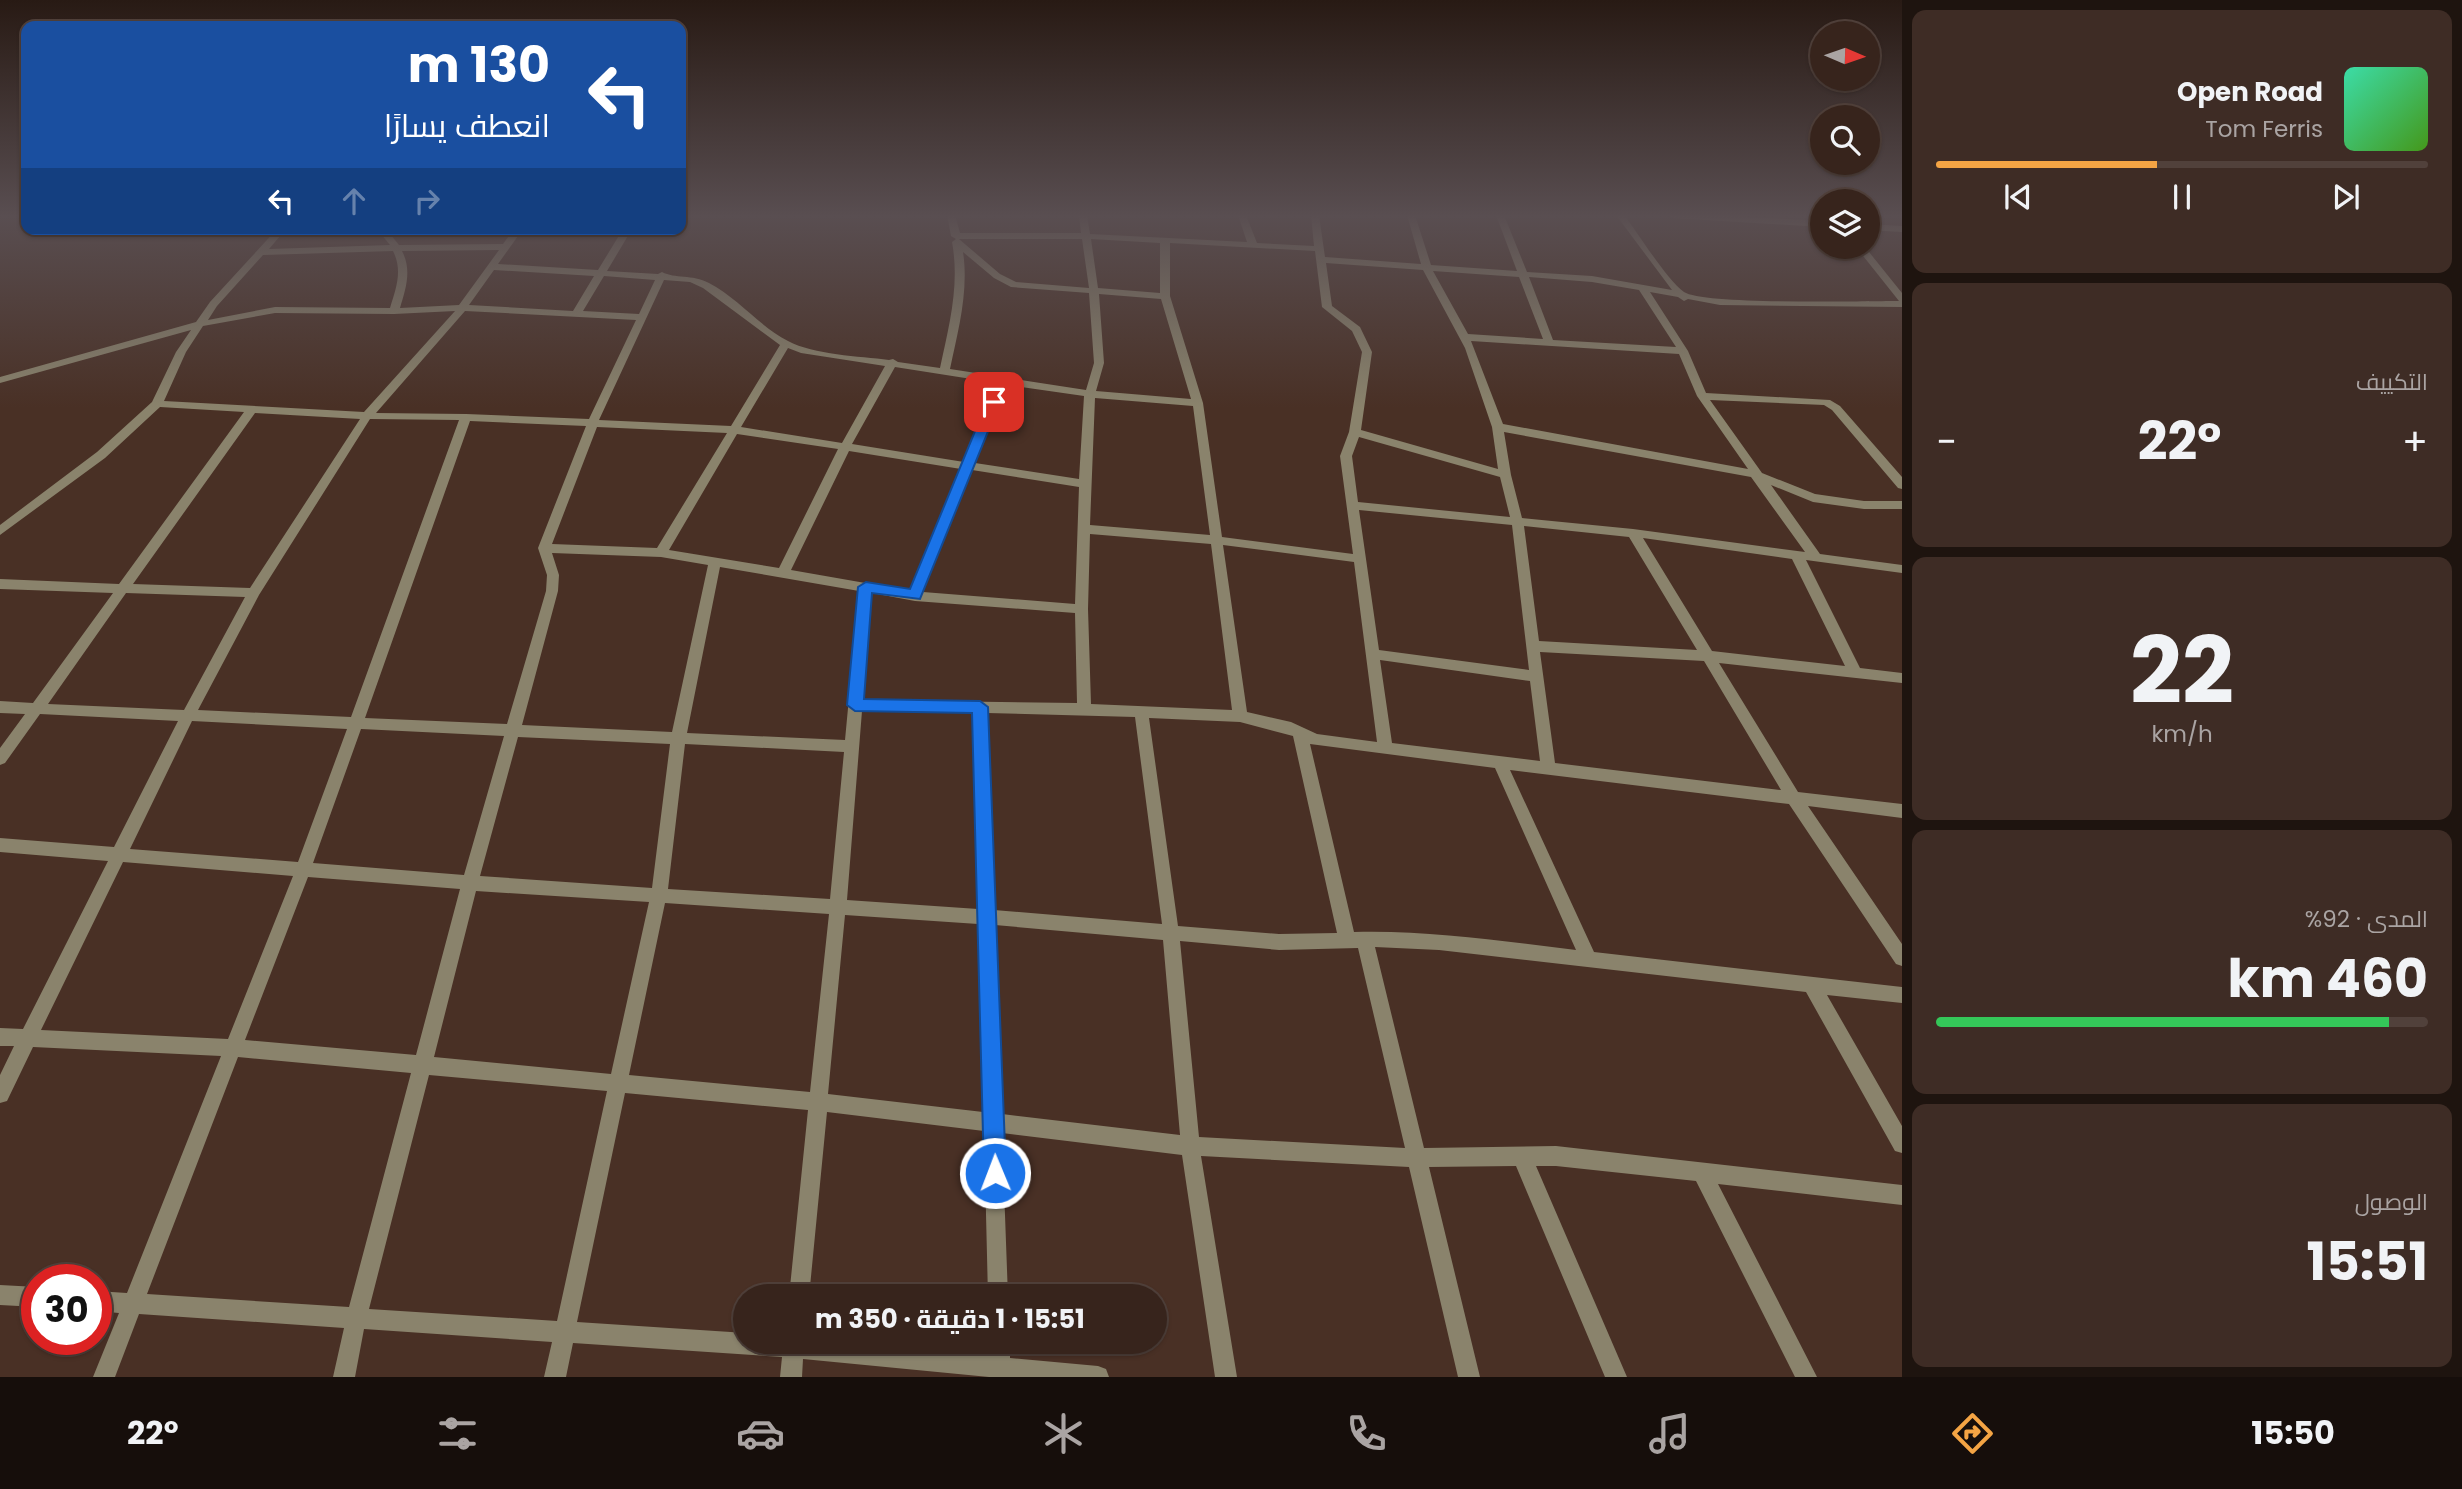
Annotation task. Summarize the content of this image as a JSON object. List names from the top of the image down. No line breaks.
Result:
{"north":"right","page":{"turn":["130 m","انعطف يسارًا"],"song":["Open Road","Tom Ferris"],"tile":["التكييف",["22","km/h"],["المدى · 92%","460 km"],["الوصول","15:51"]],"heat":["−","22°","+"],"limit":"30","trip":"15:51 · 1 دقيقة · 350 m","tabs":["15:50","22°"]}}
